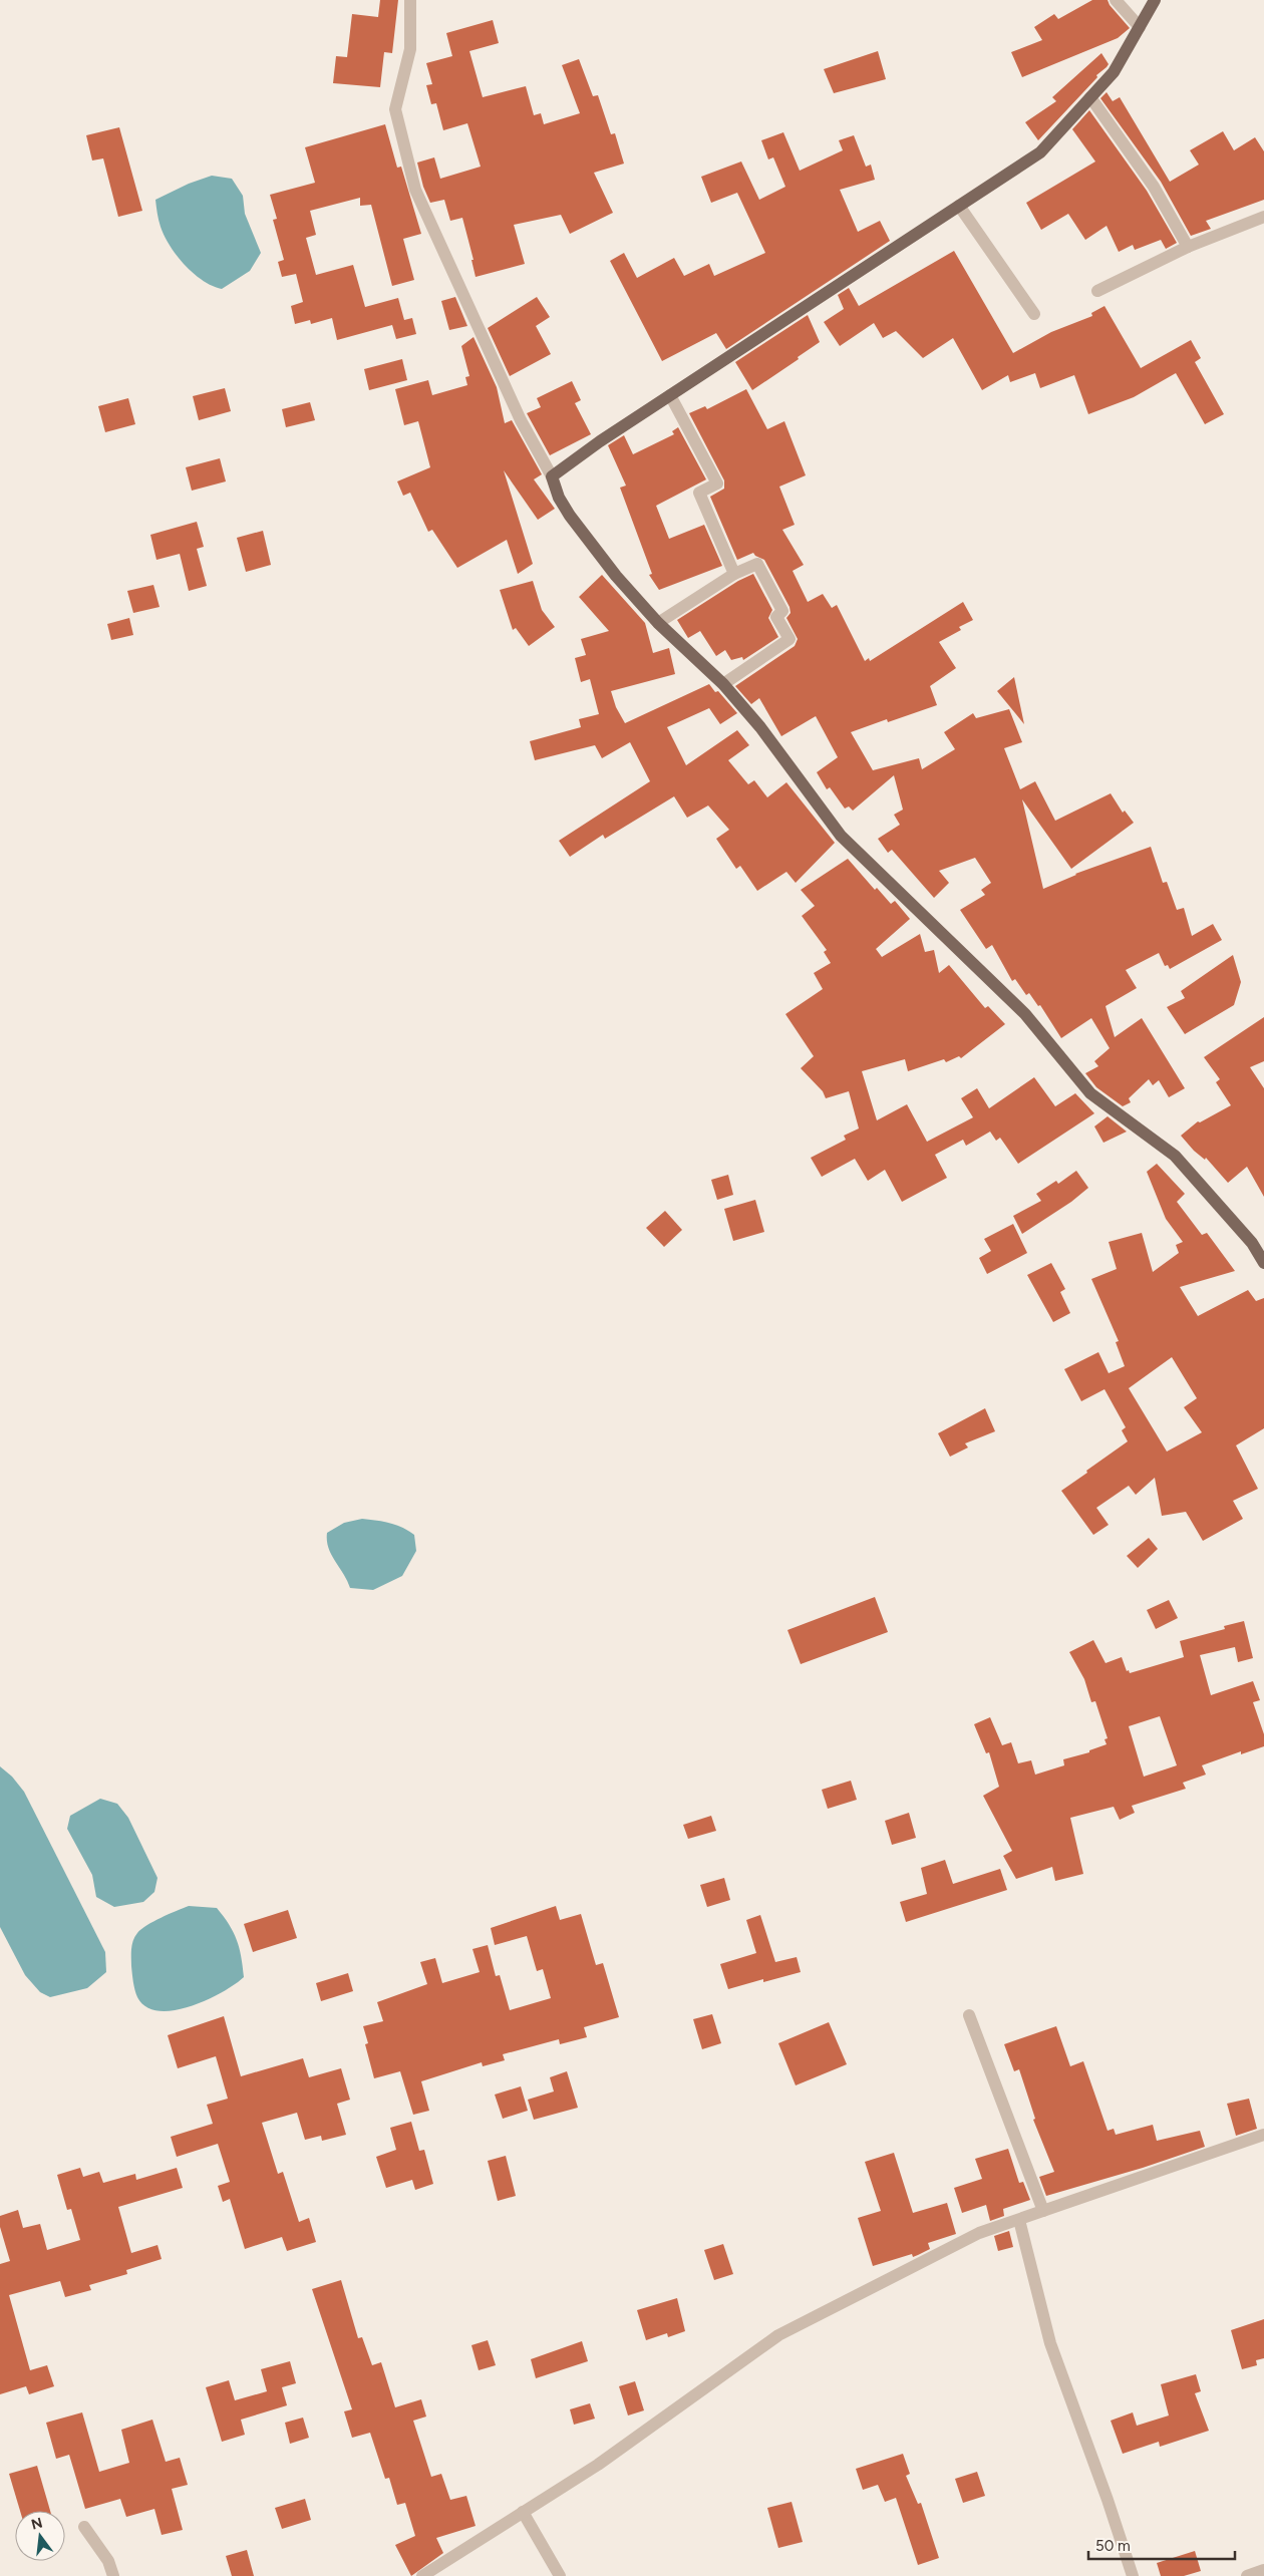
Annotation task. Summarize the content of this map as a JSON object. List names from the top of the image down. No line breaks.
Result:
{"scale_bar":"50 m","north":"top"}
